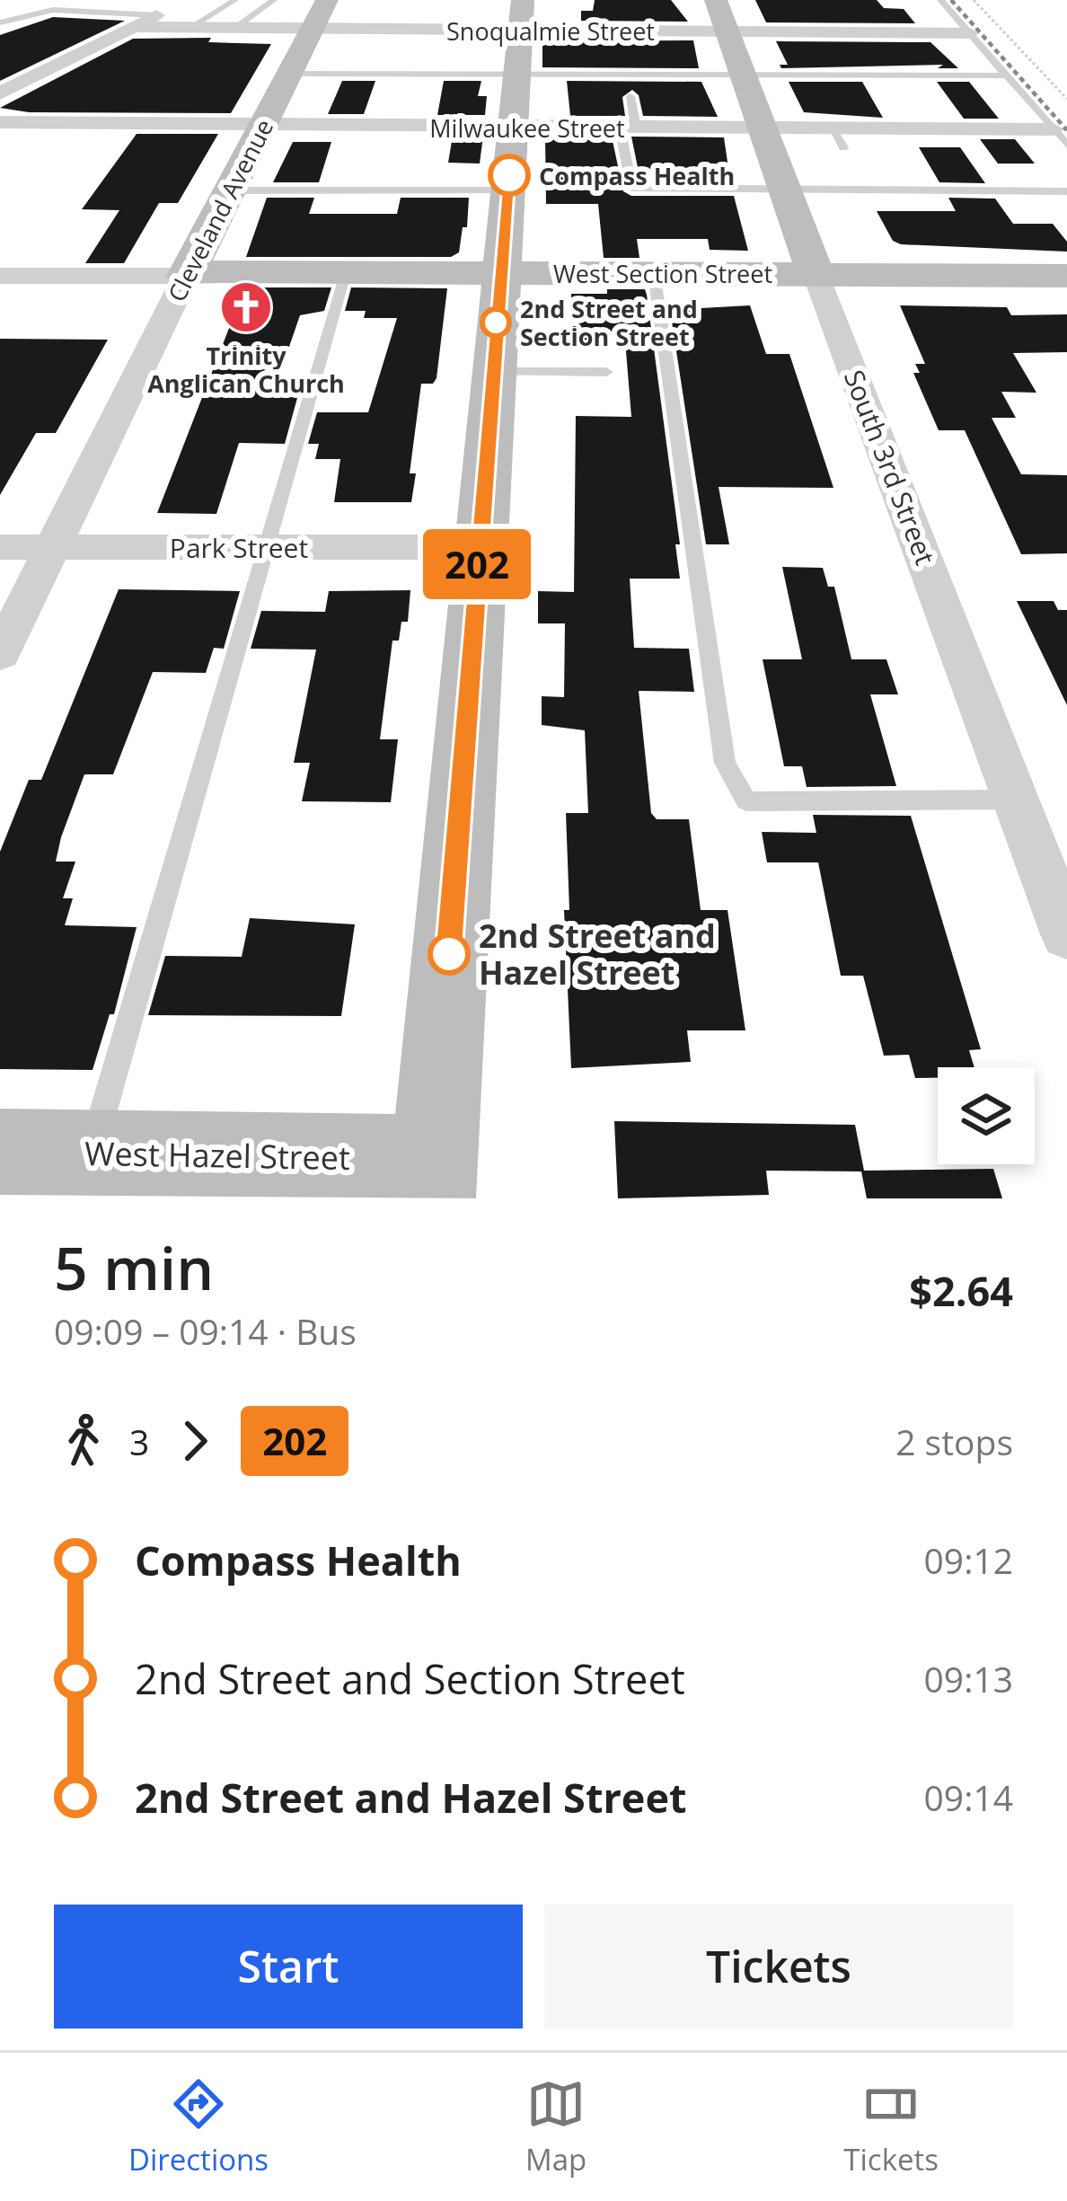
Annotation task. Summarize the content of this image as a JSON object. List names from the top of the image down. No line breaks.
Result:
{"streets":{"street":["Snoqualmie Street","Milwaukee Street","Cleveland Avenue","West Section Street","South 3rd Street","Park Street","West Hazel Street"]},"crossings":[["Snoqualmie Street","Milwaukee Street"],["Snoqualmie Street","Cleveland Avenue"],["Snoqualmie Street","South 3rd Street"],["Milwaukee Street","Cleveland Avenue"],["Milwaukee Street","South 3rd Street"],["Cleveland Avenue","West Section Street"],["Cleveland Avenue","Park Street"],["West Section Street","South 3rd Street"]],"places":{"other":["Compass Health","2nd Street and Section Street","2nd Street and Hazel Street"],"church":["Trinity Anglican Church"]},"lines":["bus line 202"],"page":{"on_map":"202","heading":["5 min","09:09 – 09:14 · Bus","$2.64"],"legs":["3","202","2 stops"],"list":[{"name":"Compass Health","value":"09:12"},{"name":"2nd Street and Section Street","value":"09:13"},{"name":"2nd Street and Hazel Street","value":"09:14"}],"buttons":["Start","Tickets"],"tabs":["Directions","Map","Tickets"]}}
